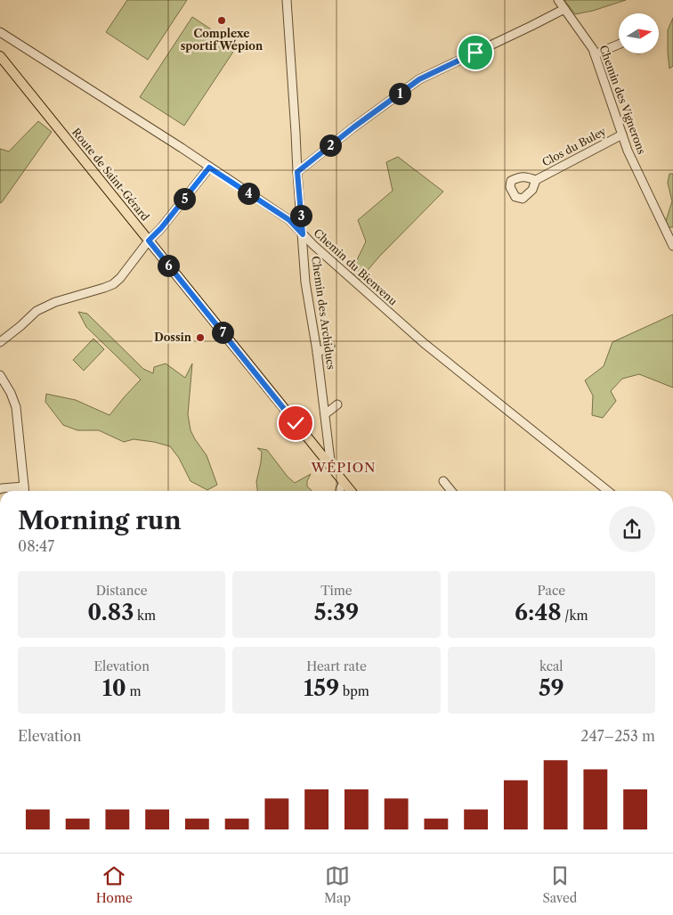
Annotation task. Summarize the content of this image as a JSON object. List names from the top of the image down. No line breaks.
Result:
{"streets":{"main road":["Route de Saint-Gérard"],"street":["Chemin des Vignerons","Clos du Buley","Chemin du Bienvenu","Chemin des Archiducs"]},"crossings":[["Chemin des Vignerons","Clos du Buley"],["Route de Saint-Gérard","Chemin des Archiducs"],["Chemin du Bienvenu","Chemin des Archiducs"]],"districts":["WÉPION"],"places":["Complexe sportif Wépion","Dossin"],"north":"right","page":{"pins":["1","2","4","5","3","6","7"],"heading":["Morning run","08:47"],"stats":[["Distance","0.83 km"],["Time","5:39"],["Pace","6:48 /km"],["Elevation","10 m"],["Heart rate","159 bpm"],["kcal","59"]],"chart":["Elevation","247–253 m"],"tabs":["Home","Map","Saved"]}}
